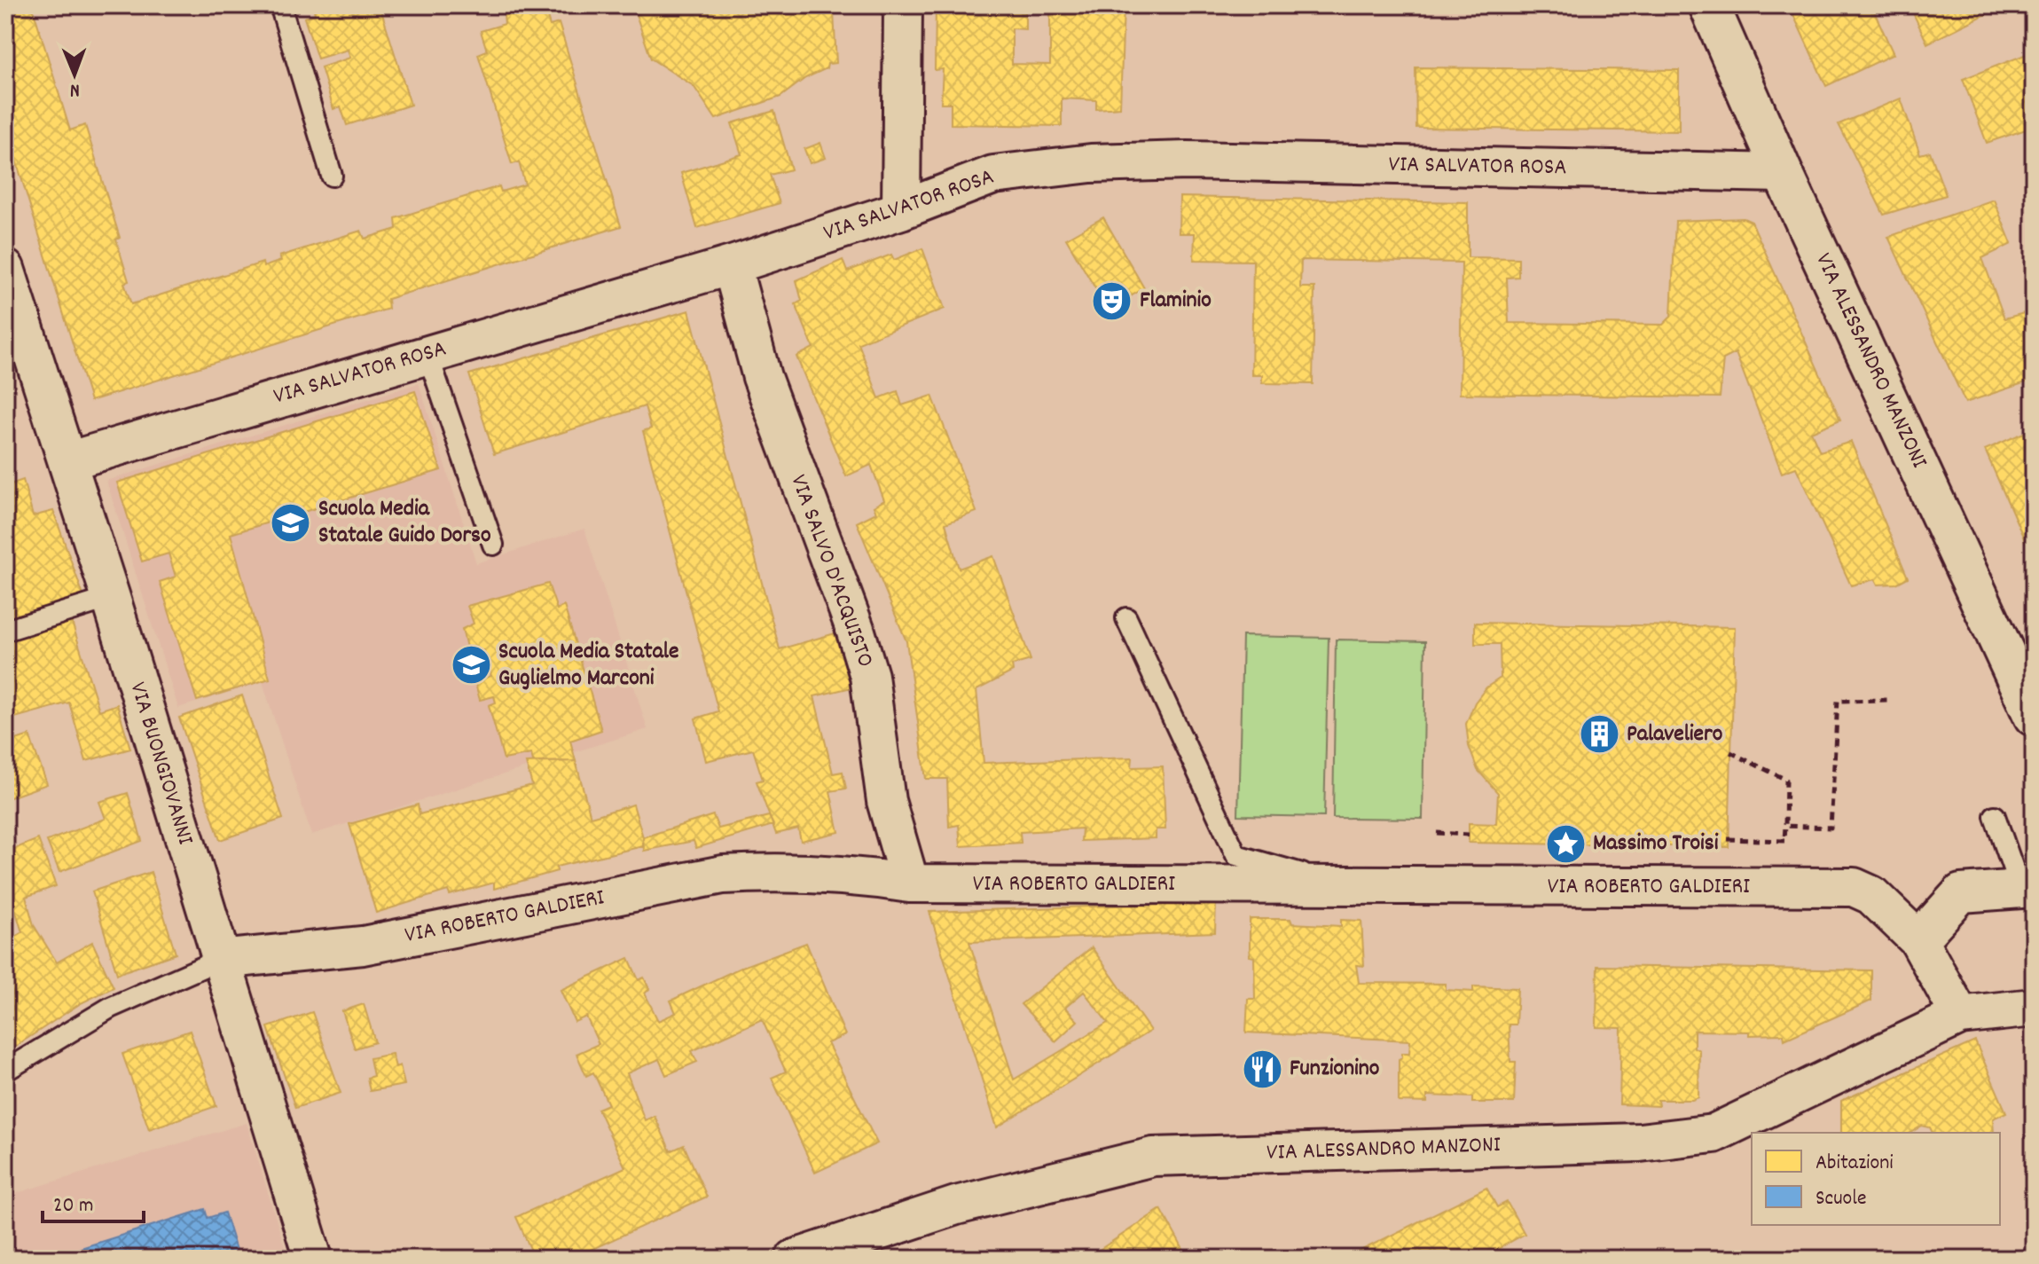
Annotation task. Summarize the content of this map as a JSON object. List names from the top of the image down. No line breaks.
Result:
{"streets":{"street":["VIA SALVATOR ROSA","VIA ALESSANDRO MANZONI","VIA SALVO D'ACQUISTO","VIA BUONGIOVANNI","VIA ROBERTO GALDIERI"]},"crossings":[["VIA SALVATOR ROSA","VIA ALESSANDRO MANZONI"],["VIA SALVATOR ROSA","VIA SALVO D'ACQUISTO"],["VIA SALVATOR ROSA","VIA BUONGIOVANNI"],["VIA SALVO D'ACQUISTO","VIA ROBERTO GALDIERI"],["VIA BUONGIOVANNI","VIA ROBERTO GALDIERI"]],"places":{"theatre":["Flaminio"],"school or university":["Scuola Media Statale Guido Dorso","Scuola Media Statale Guglielmo Marconi"],"building":["Palaveliero"],"place":["Massimo Troisi"],"restaurant":["Funzionino"]},"legend":["Abitazioni","Scuole"],"scale_bar":"20 m","north":"bottom"}
